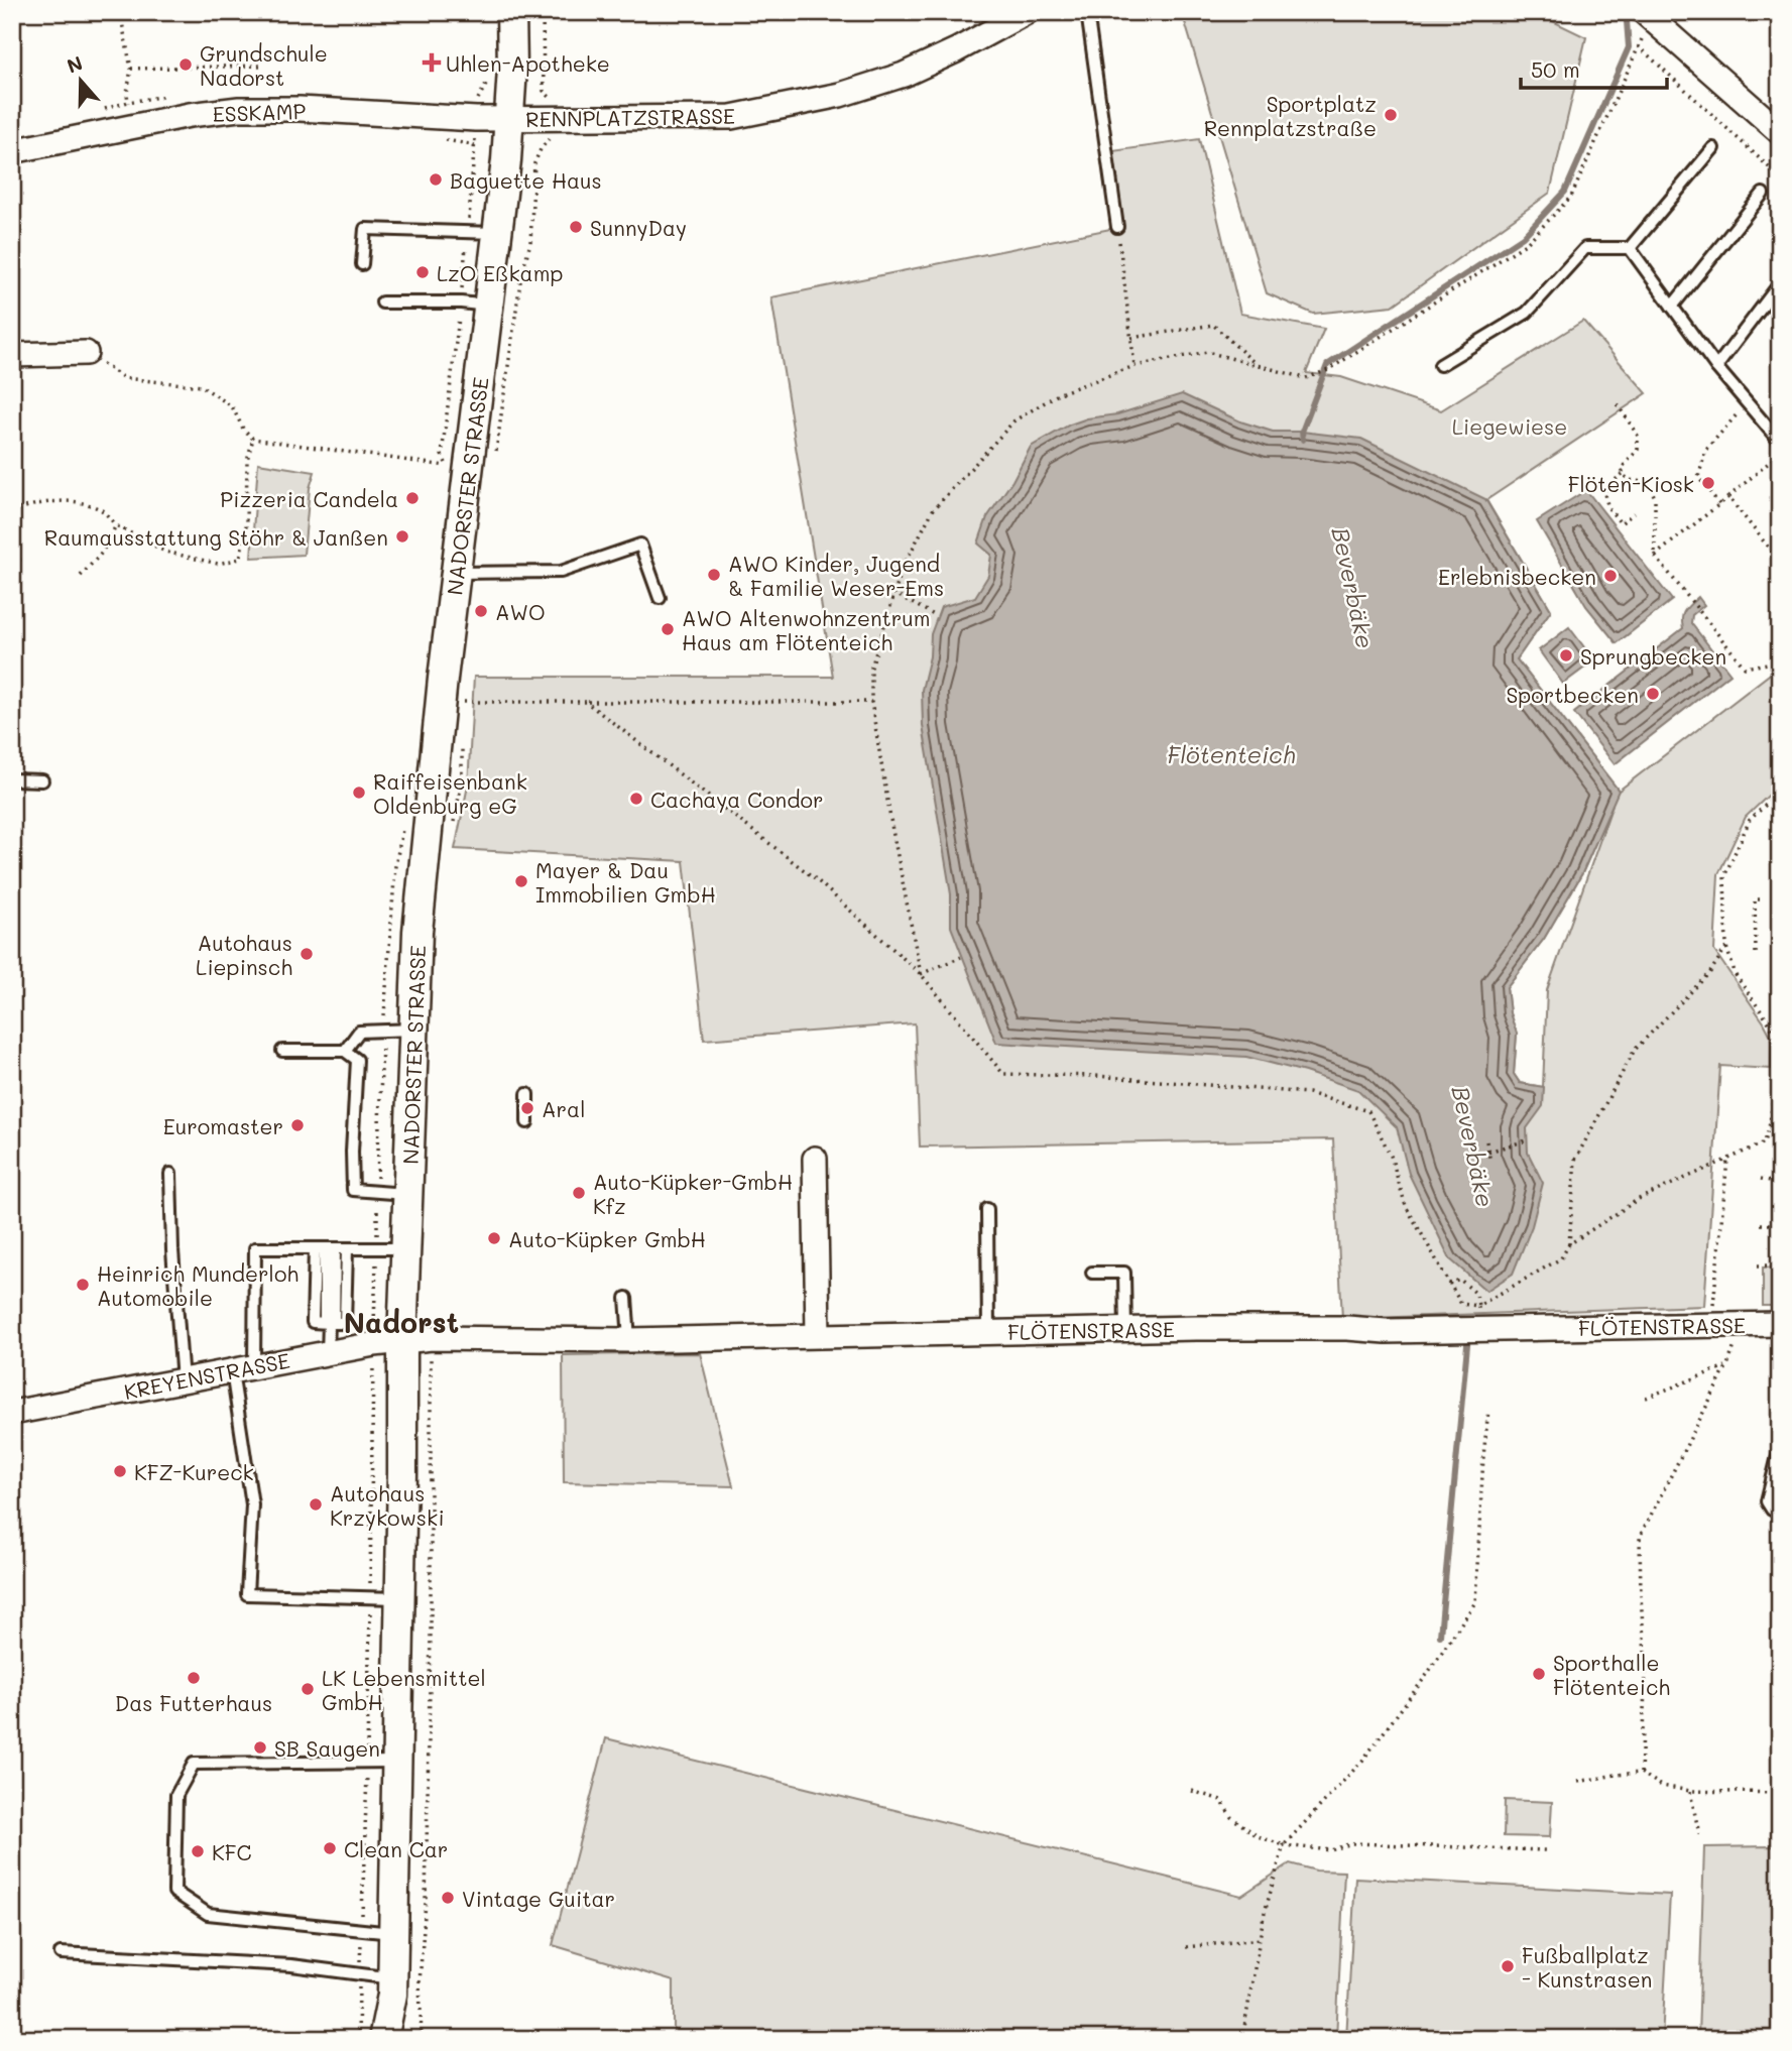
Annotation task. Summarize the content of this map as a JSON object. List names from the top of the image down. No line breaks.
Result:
{"streets":{"street":["ESSKAMP","RENNPLATZSTRASSE","NADORSTER STRASSE","FLÖTENSTRASSE","KREYENSTRASSE"]},"crossings":[["ESSKAMP","RENNPLATZSTRASSE"],["ESSKAMP","NADORSTER STRASSE"],["RENNPLATZSTRASSE","NADORSTER STRASSE"],["NADORSTER STRASSE","FLÖTENSTRASSE"],["NADORSTER STRASSE","KREYENSTRASSE"],["FLÖTENSTRASSE","KREYENSTRASSE"]],"districts":["Nadorst"],"water":["Beverbäke","Flötenteich"],"parks":["Liegewiese"],"places":{"health":["Uhlen-Apotheke"],"other":["Grundschule Nadorst","Sportplatz Rennplatzstraße","Baguette Haus","SunnyDay","LzO Eßkamp","Flöten-Kiosk","Pizzeria Candela","Raumausstattung Stöhr & Janßen","AWO Kinder, Jugend & Familie Weser-Ems","Erlebnisbecken","AWO","AWO Altenwohnzentrum Haus am Flötenteich","Sprungbecken","Sportbecken","Raiffeisenbank Oldenburg eG","Cachaya Condor","Mayer & Dau Immobilien GmbH","Autohaus Liepinsch","Aral","Euromaster","Auto-Küpker-GmbH Kfz","Auto-Küpker GmbH","Heinrich Munderloh Automobile","KFZ-Kureck","Autohaus Krzykowski","Sporthalle Flötenteich","Das Futterhaus","LK Lebensmittel GmbH","SB Saugen","Clean Car","KFC","Vintage Guitar","Fußballplatz - Kunstrasen"]},"scale_bar":"50 m","north":"top"}
